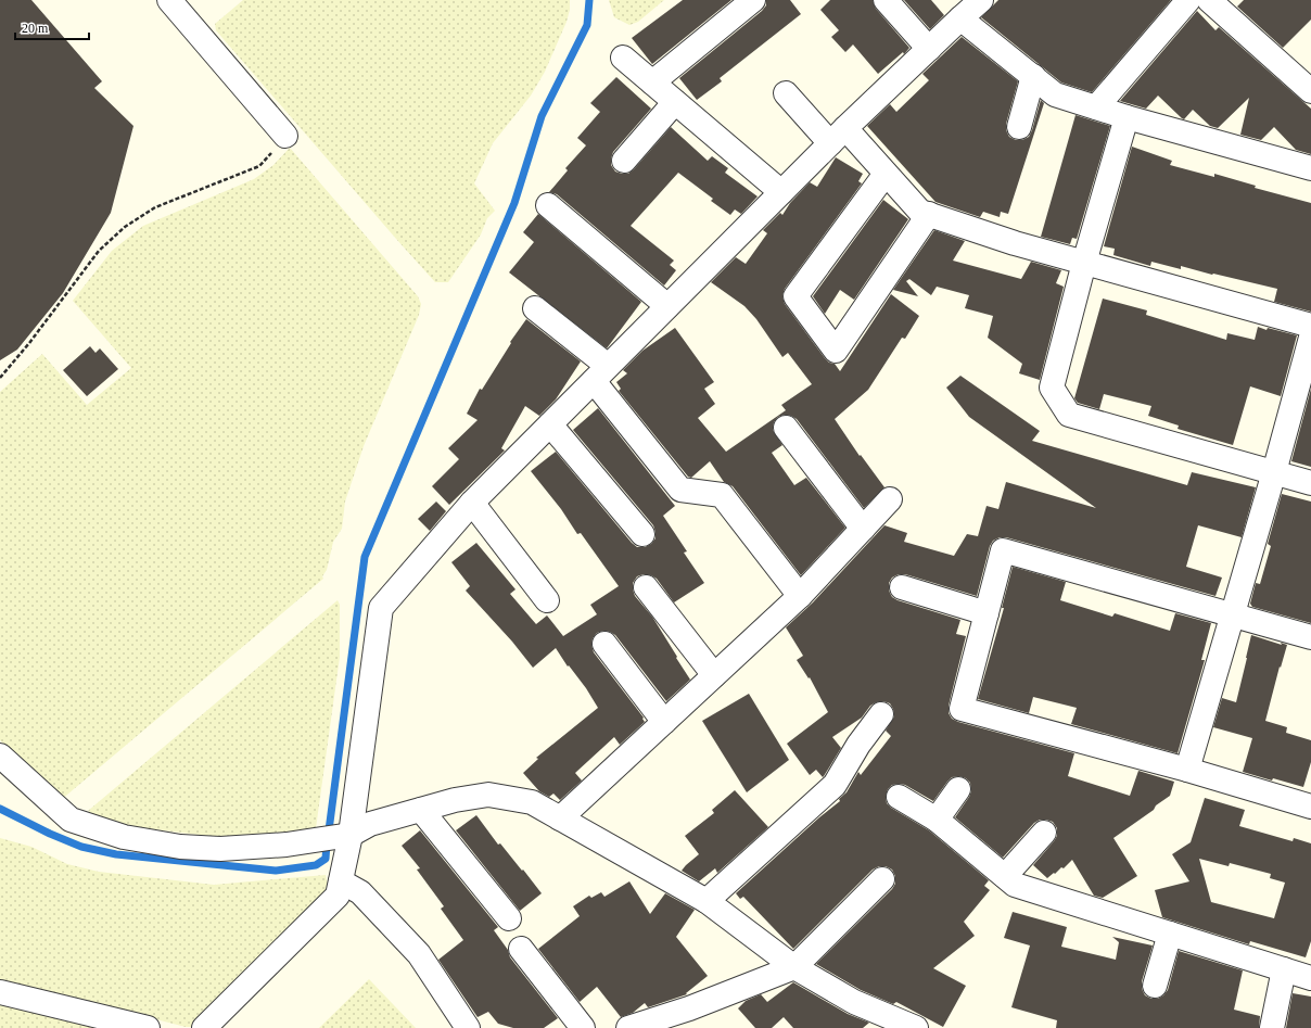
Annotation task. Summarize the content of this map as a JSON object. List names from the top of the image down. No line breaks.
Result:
{"scale_bar":"20 m"}
